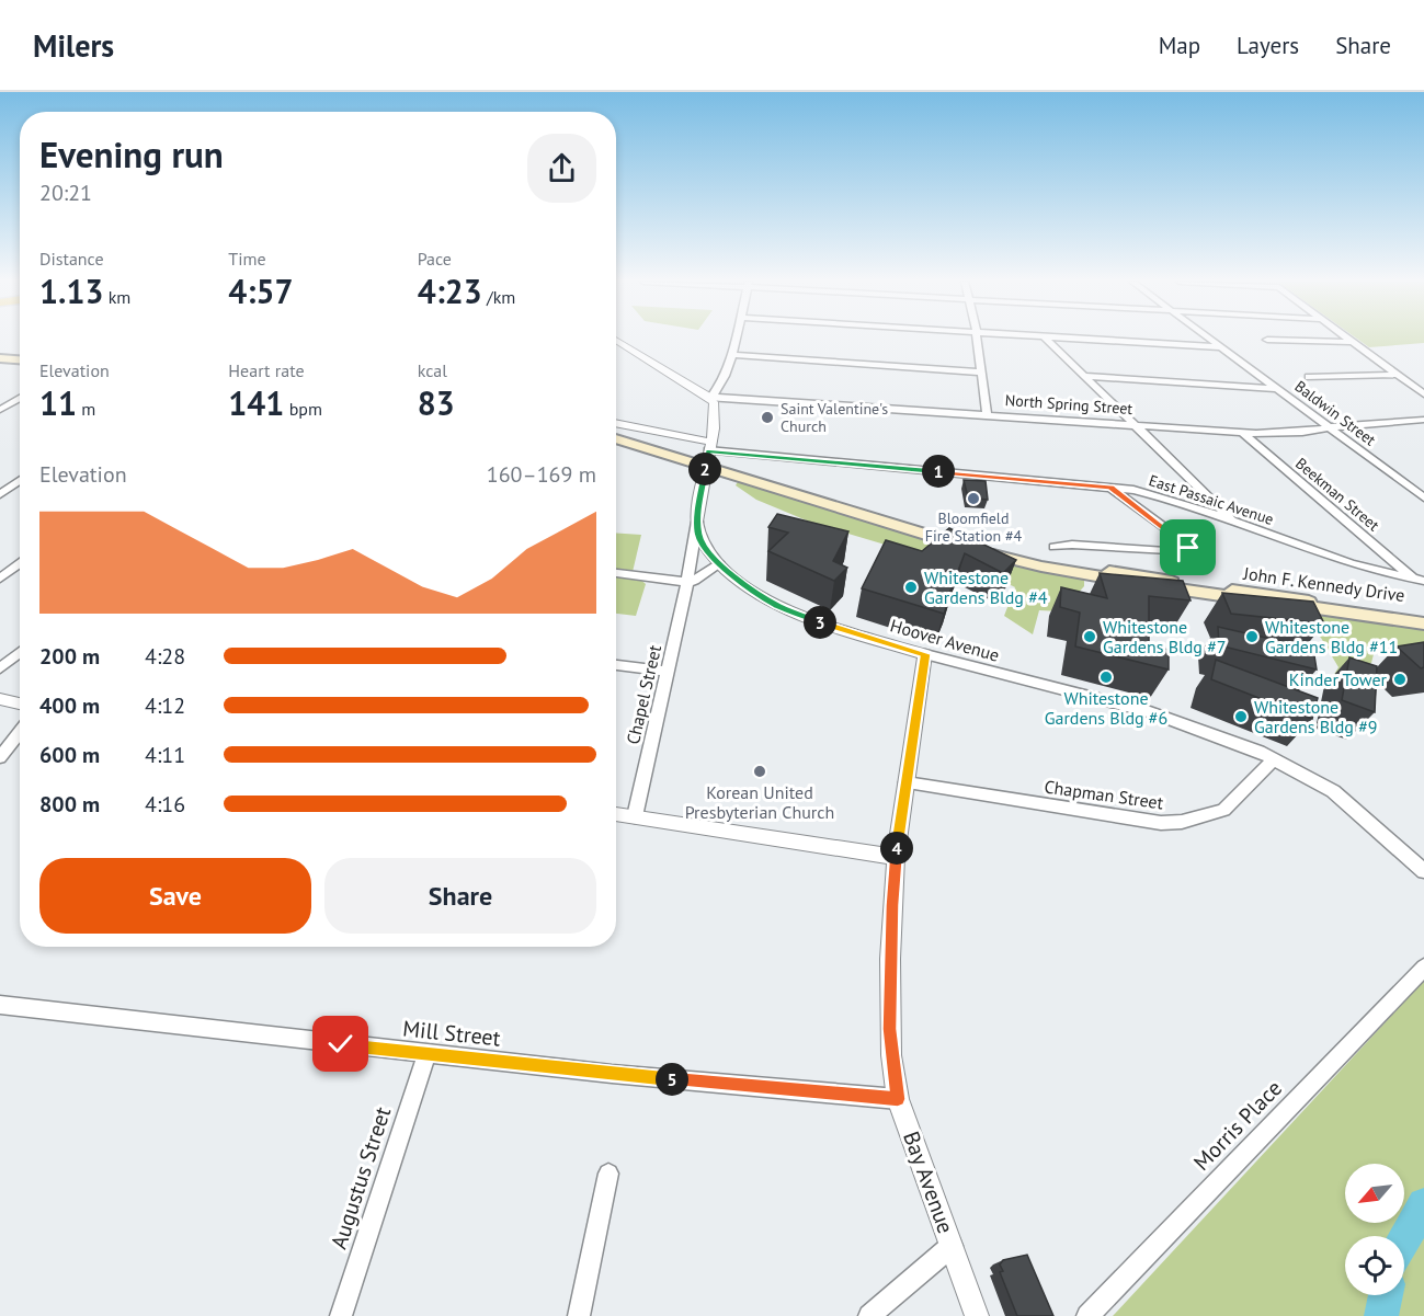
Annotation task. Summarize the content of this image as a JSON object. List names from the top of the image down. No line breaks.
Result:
{"streets":{"main road":["John F. Kennedy Drive"],"street":["North Spring Street","Baldwin Street","Beekman Street","East Passaic Avenue","Hoover Avenue","Chapel Street","Chapman Street","Mill Street","Morris Place","Augustus Street","Bay Avenue"]},"crossings":[["North Spring Street","Baldwin Street"],["North Spring Street","Beekman Street"],["North Spring Street","Hoover Avenue"],["Beekman Street","East Passaic Avenue"],["East Passaic Avenue","John F. Kennedy Drive"],["East Passaic Avenue","Hoover Avenue"],["John F. Kennedy Drive","Hoover Avenue"],["Hoover Avenue","Chapel Street"],["Hoover Avenue","Chapman Street"],["Hoover Avenue","Bay Avenue"],["Chapman Street","Bay Avenue"],["Mill Street","Augustus Street"],["Mill Street","Bay Avenue"]],"places":["Saint Valentine's Church","Bloomfield Fire Station #4","Whitestone Gardens Bldg #4","Whitestone Gardens Bldg #7","Whitestone Gardens Bldg #11","Whitestone Gardens Bldg #6","Kinder Tower","Whitestone Gardens Bldg #9","Korean United Presbyterian Church"],"north":"bottom left","page":{"header":"Milers","nav":["Map","Layers","Share"],"heading":["Evening run","20:21"],"stats":[["Distance","1.13 km"],["Time","4:57"],["Pace","4:23 /km"],["Elevation","11 m"],["Heart rate","141 bpm"],["kcal","83"]],"chart":["Elevation","160–169 m"],"pins":["2","1","3","4","5"],"list":[{"name":"200 m","note":"4:28"},{"name":"400 m","note":"4:12"},{"name":"600 m","note":"4:11"},{"name":"800 m","note":"4:16"}],"buttons":["Save","Share"]}}
